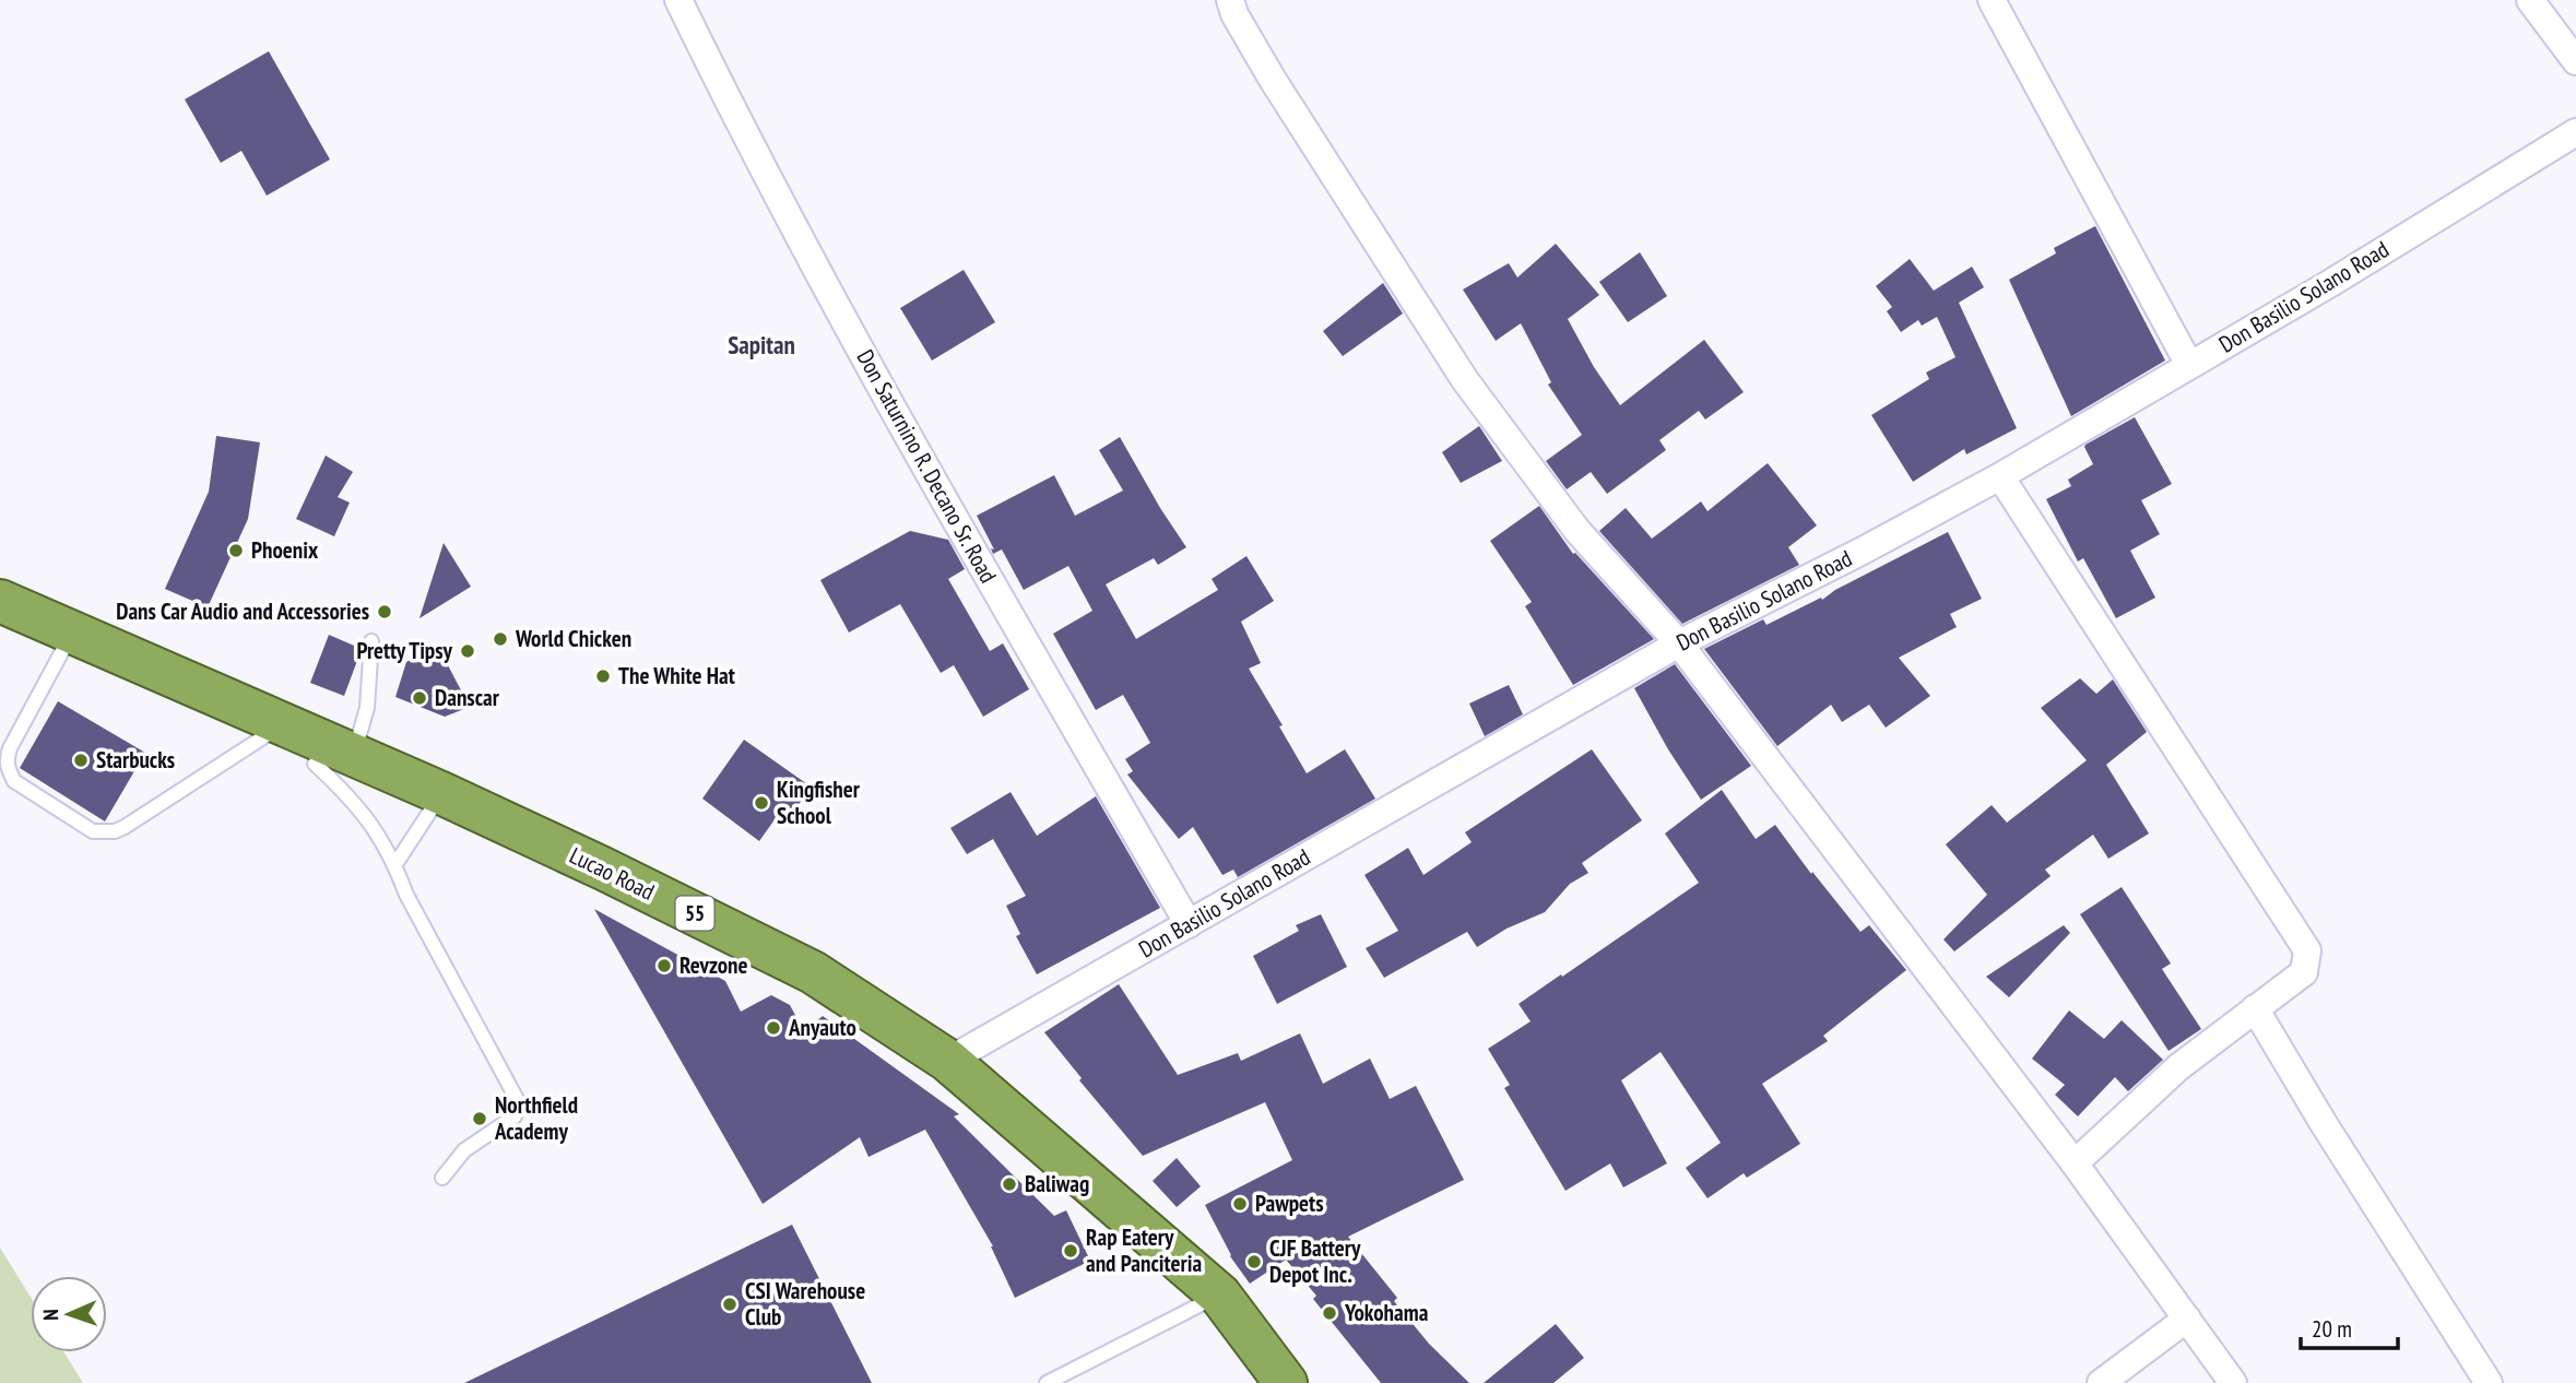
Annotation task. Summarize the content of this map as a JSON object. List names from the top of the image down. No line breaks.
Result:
{"streets":{"highway":["Lucao Road","55"],"street":["Don Basilio Solano Road","Don Saturnino R. Decano Sr. Road"]},"crossings":[["Don Basilio Solano Road","Don Saturnino R. Decano Sr. Road"],["Don Basilio Solano Road","Lucao Road"]],"districts":["Sapitan"],"places":["Phoenix","Dans Car Audio and Accessories","World Chicken","Pretty Tipsy","The White Hat","Danscar","Starbucks","Kingfisher School","Revzone","Anyauto","Northfield Academy","Baliwag","Pawpets","Rap Eatery and Panciteria","CJF Battery Depot Inc.","CSI Warehouse Club","Yokohama"],"scale_bar":"20 m","north":"left"}
